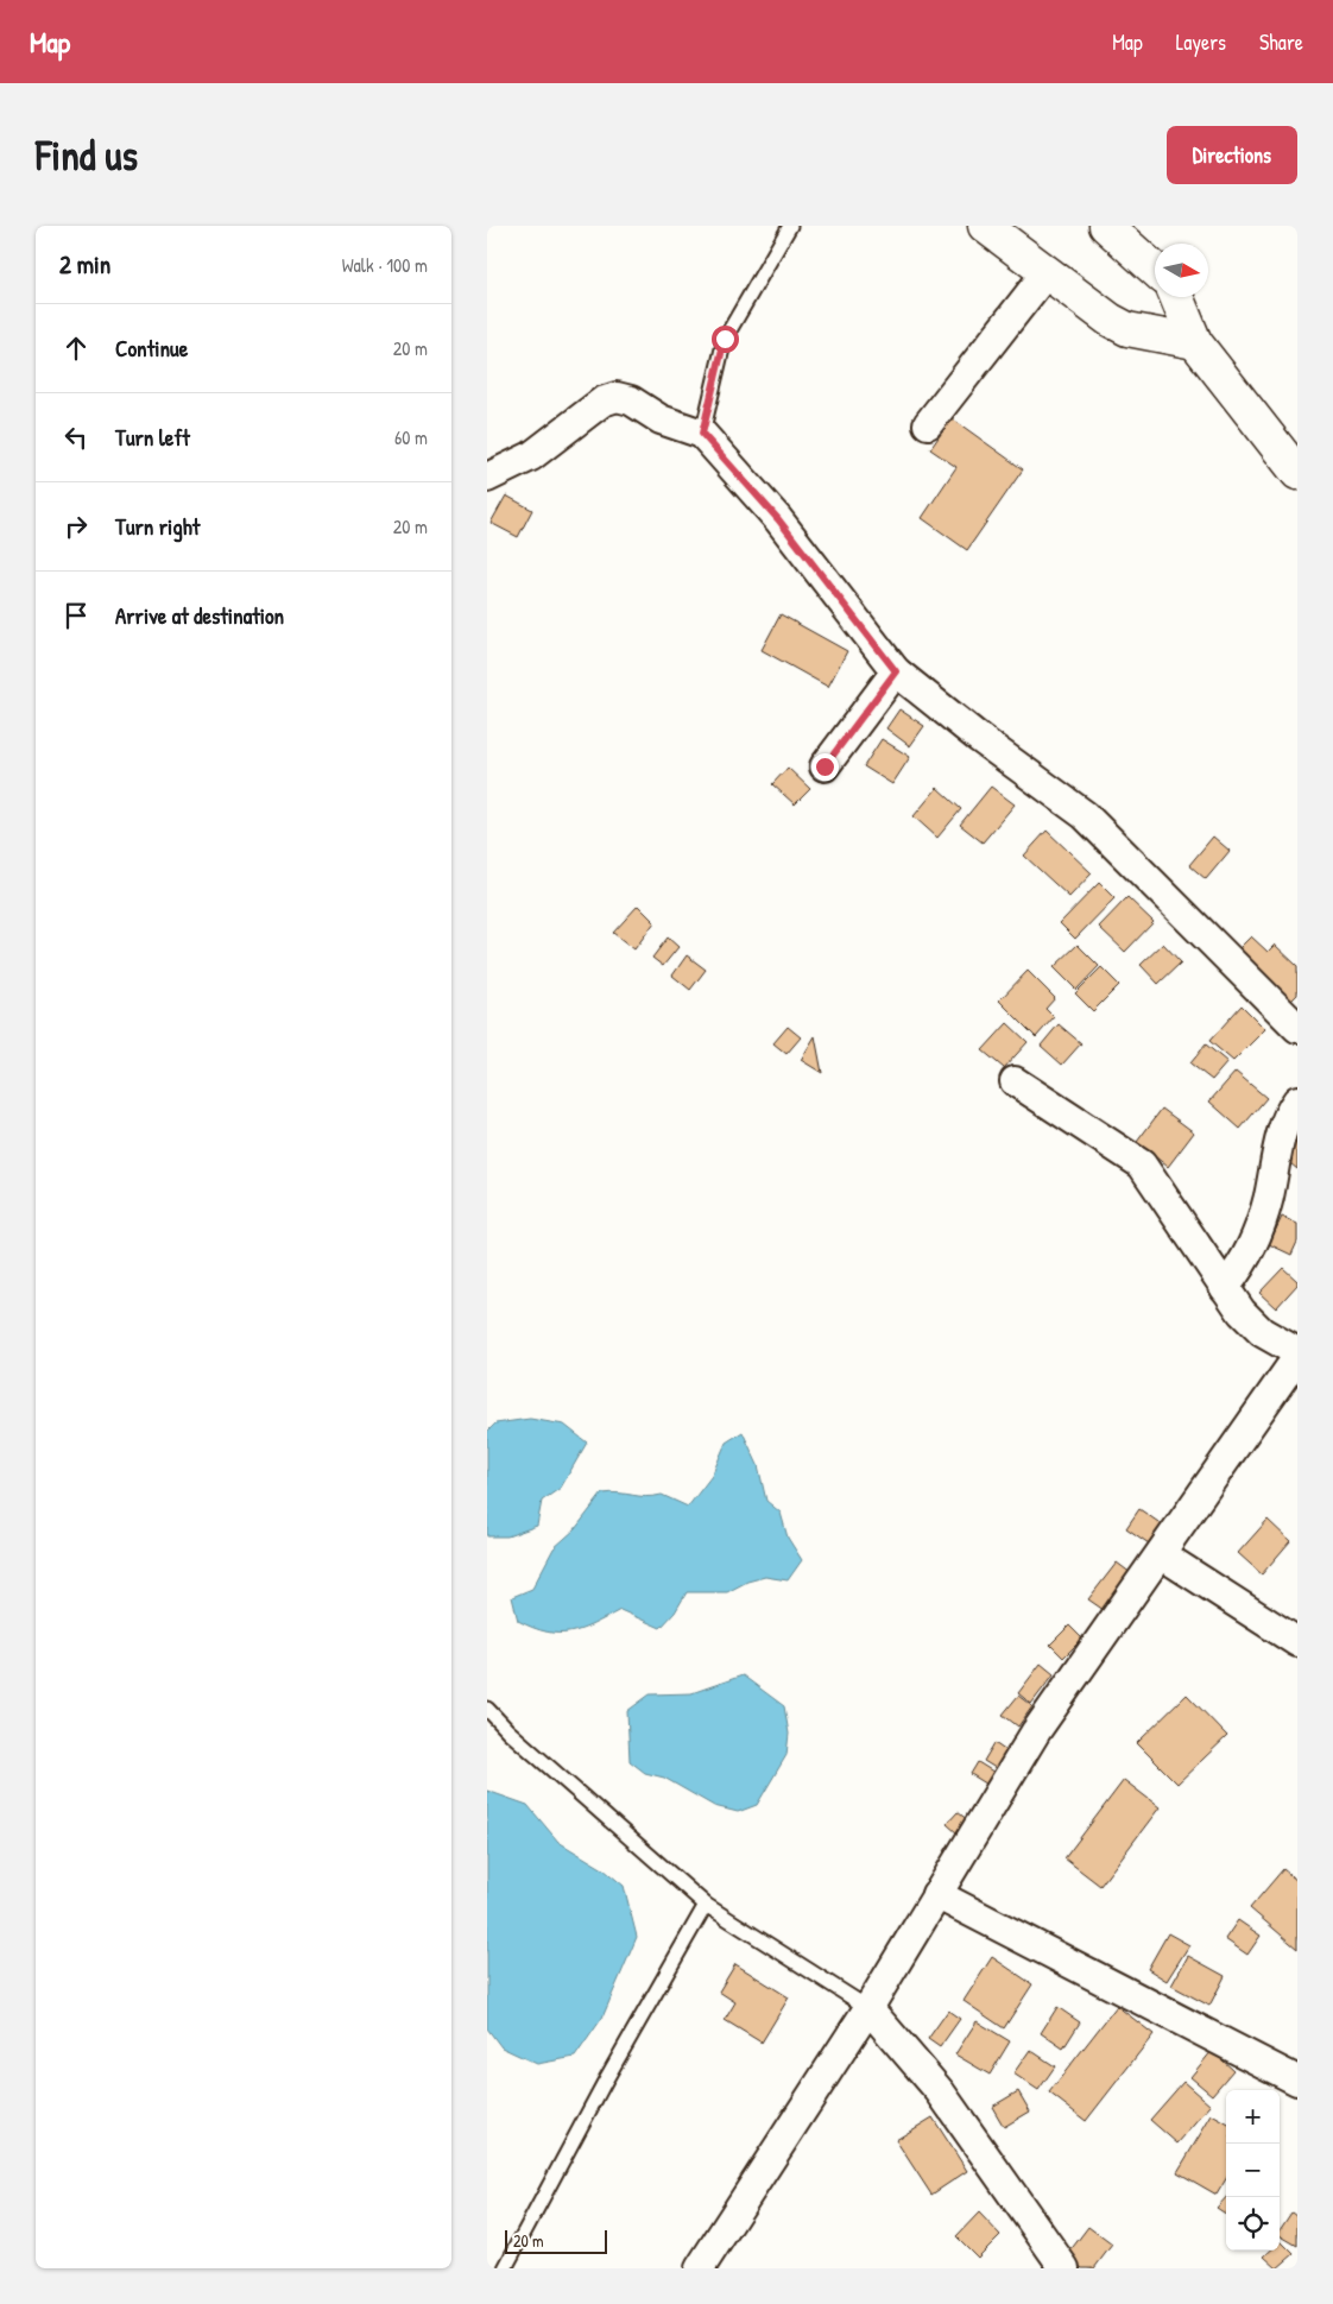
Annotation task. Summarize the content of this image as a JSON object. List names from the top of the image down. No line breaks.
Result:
{"scale_bar":"20 m","north":"right","page":{"header":"Map","nav":["Map","Layers","Share"],"buttons":"Directions","title":"Find us","heading":["2 min","Walk · 100 m"],"list":[["Continue","20 m"],["Turn left","60 m"],["Turn right","20 m"],"Arrive at destination"],"map_buttons":["+","−"],"scale":"20 m"}}
